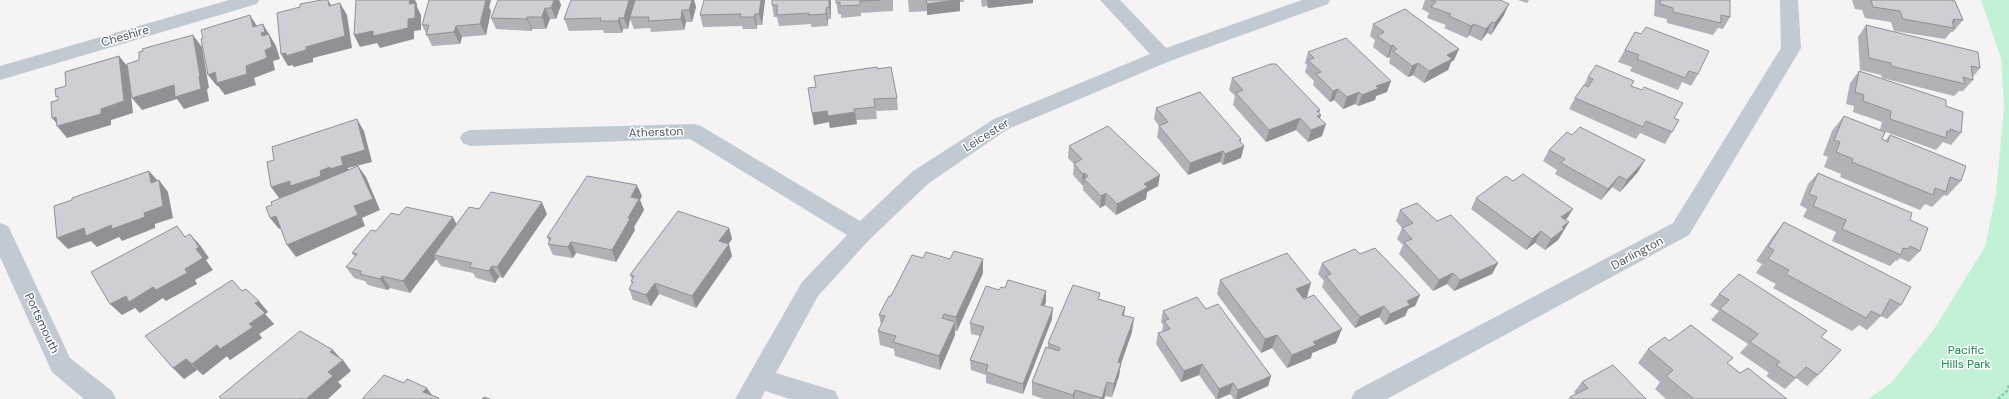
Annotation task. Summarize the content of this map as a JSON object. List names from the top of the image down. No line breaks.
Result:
{"streets":{"street":["Cheshire","Atherston","Leicester","Darlington","Portsmouth"]},"crossings":[["Atherston","Leicester"]],"parks":["Pacific Hills Park"]}
